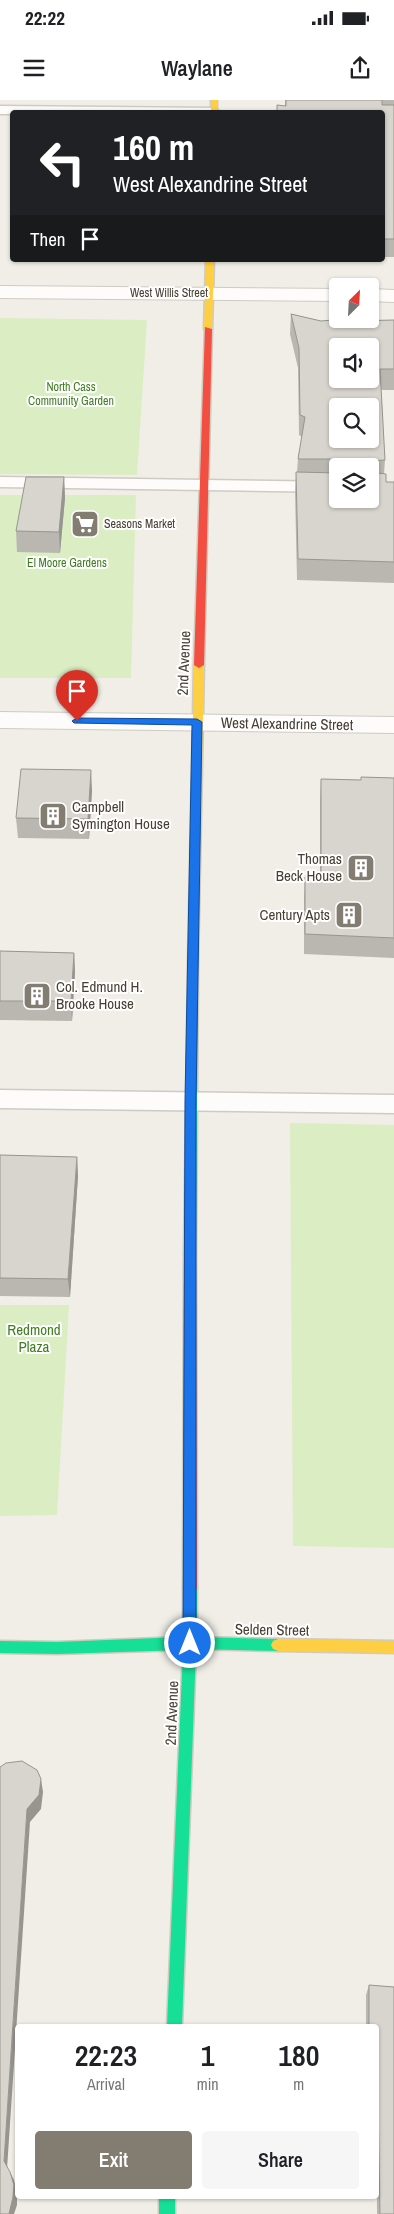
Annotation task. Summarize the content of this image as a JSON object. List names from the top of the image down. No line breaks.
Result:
{"streets":{"street":["West Willis Street","2nd Avenue","West Alexandrine Street","Selden Street"]},"crossings":[["West Willis Street","2nd Avenue"],["2nd Avenue","West Alexandrine Street"],["2nd Avenue","Selden Street"]],"parks":["North Cass Community Garden","El Moore Gardens","Redmond Plaza"],"places":{"supermarket":["Seasons Market"],"building":["Campbell Symington House","Thomas Beck House","Century Apts","Col. Edmund H. Brooke House"]},"north":"top right","page":{"status":"22:22","header":"Waylane","turn":["160 m","West Alexandrine Street"],"then":"Then","eta":["22:23","Arrival","1","min","180","m"],"buttons":["Exit","Share"]}}
